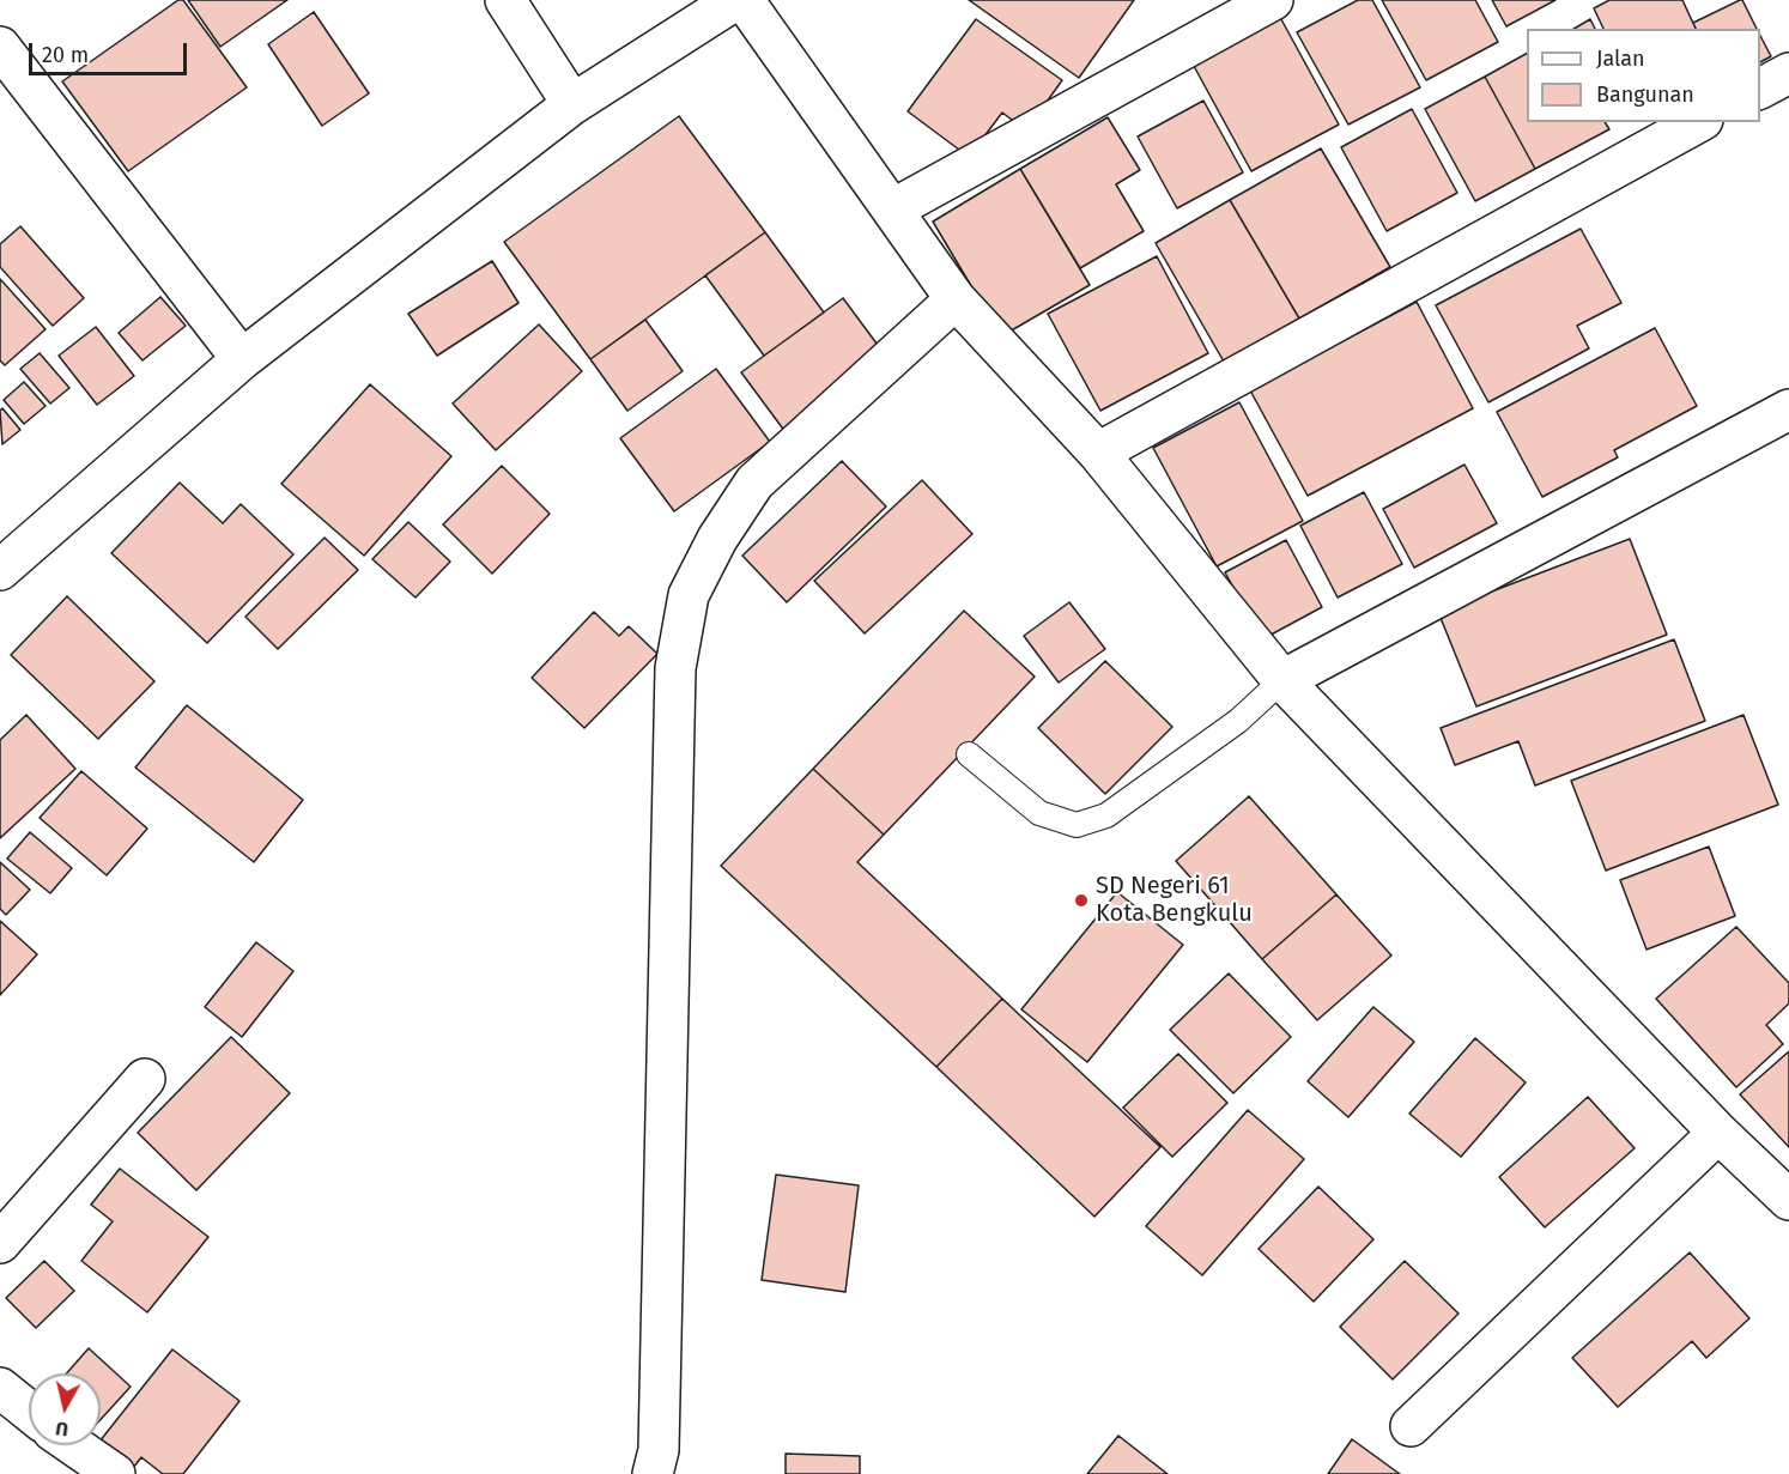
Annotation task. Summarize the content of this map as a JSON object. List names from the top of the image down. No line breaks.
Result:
{"places":["SD Negeri 61 Kota Bengkulu"],"legend":["Jalan","Bangunan"],"scale_bar":"20 m","north":"bottom"}
